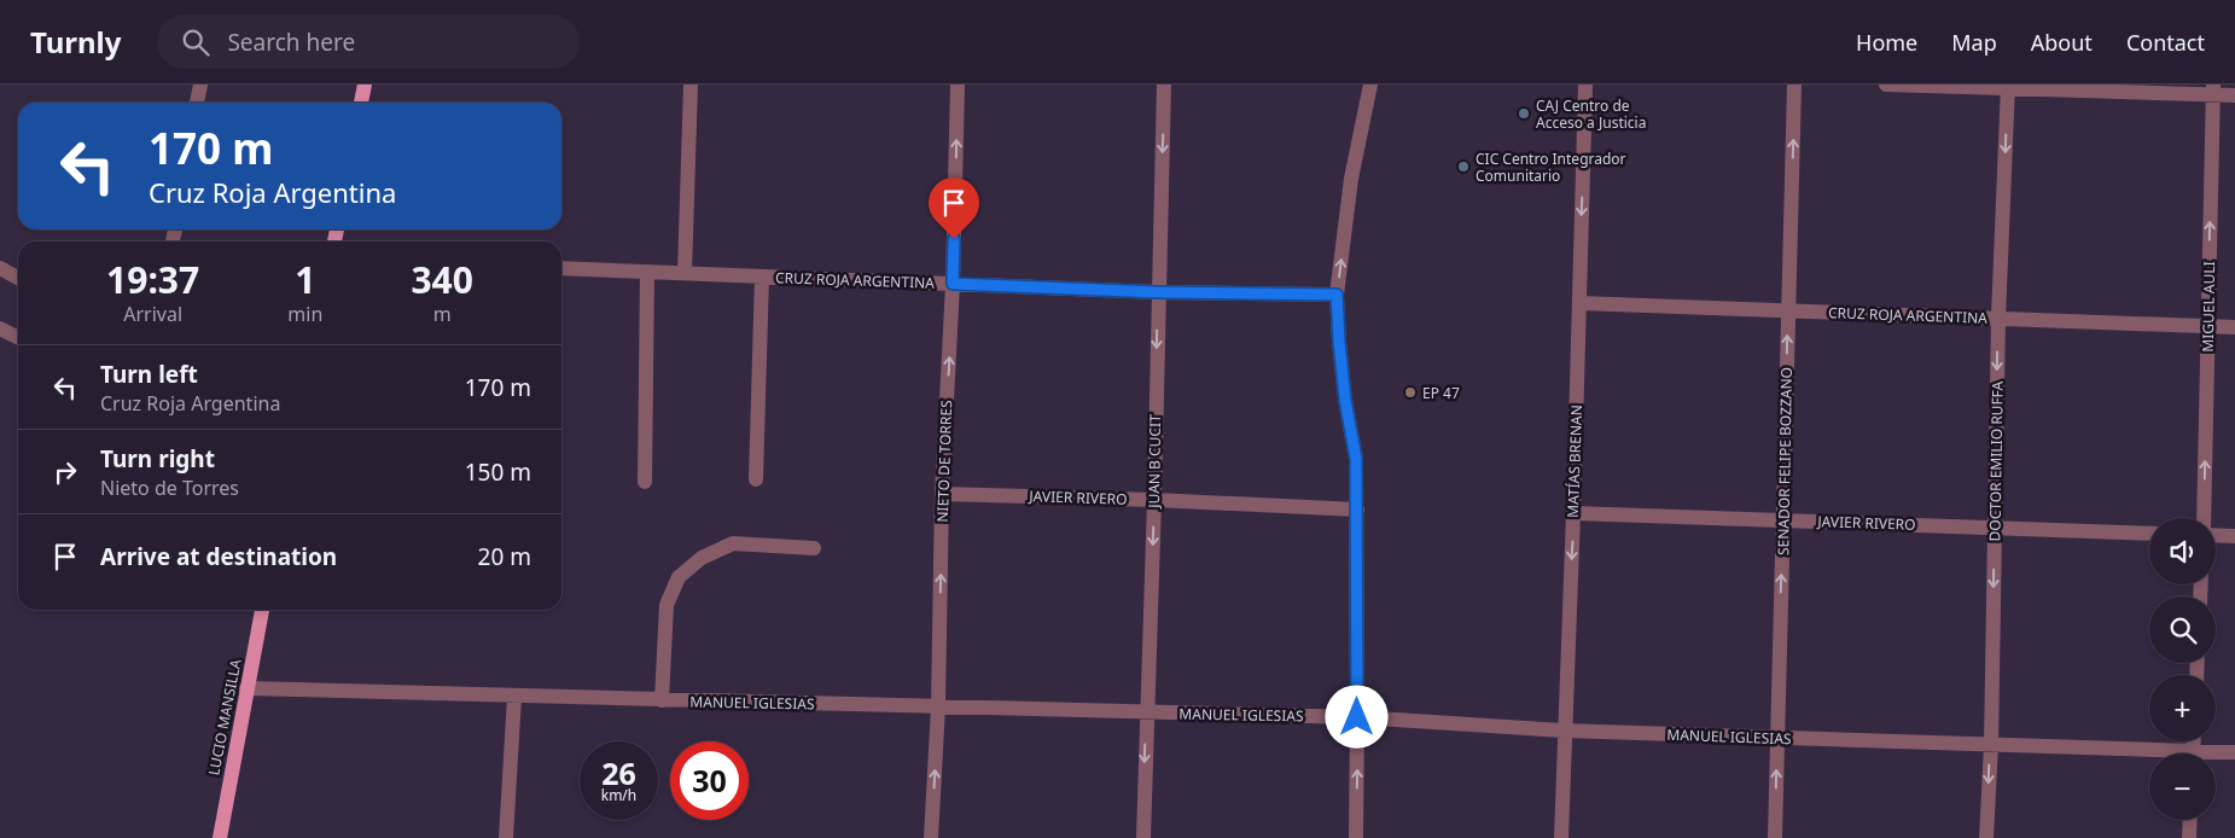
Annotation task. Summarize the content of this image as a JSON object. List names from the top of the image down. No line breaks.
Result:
{"streets":{"main road":["LUCIO MANSILLA"],"street":["CRUZ ROJA ARGENTINA","MIGUEL AULI","NIETO DE TORRES","JUAN B CUCIT","MATÍAS BRENAN","SENADOR FELIPE BOZZANO","DOCTOR EMILIO RUFFA","JAVIER RIVERO","MANUEL IGLESIAS"]},"crossings":[["CRUZ ROJA ARGENTINA","MIGUEL AULI"],["CRUZ ROJA ARGENTINA","NIETO DE TORRES"],["CRUZ ROJA ARGENTINA","JUAN B CUCIT"],["CRUZ ROJA ARGENTINA","MATÍAS BRENAN"],["CRUZ ROJA ARGENTINA","SENADOR FELIPE BOZZANO"],["CRUZ ROJA ARGENTINA","DOCTOR EMILIO RUFFA"],["NIETO DE TORRES","JAVIER RIVERO"],["NIETO DE TORRES","MANUEL IGLESIAS"],["JUAN B CUCIT","JAVIER RIVERO"],["JUAN B CUCIT","MANUEL IGLESIAS"],["MATÍAS BRENAN","JAVIER RIVERO"],["MATÍAS BRENAN","MANUEL IGLESIAS"],["SENADOR FELIPE BOZZANO","JAVIER RIVERO"],["SENADOR FELIPE BOZZANO","MANUEL IGLESIAS"],["DOCTOR EMILIO RUFFA","JAVIER RIVERO"],["DOCTOR EMILIO RUFFA","MANUEL IGLESIAS"],["MANUEL IGLESIAS","LUCIO MANSILLA"]],"one_way":["MIGUEL AULI","NIETO DE TORRES","JUAN B CUCIT","MATÍAS BRENAN","SENADOR FELIPE BOZZANO","DOCTOR EMILIO RUFFA"],"places":["CAJ Centro de Acceso a Justicia","CIC Centro Integrador Comunitario","EP 47"],"page":{"header":"Turnly","search":"Search here","nav":["Home","Map","About","Contact"],"turn":["170 m","Cruz Roja Argentina"],"eta":["19:37","Arrival","1","min","340","m"],"list":[{"name":"Turn left","note":"Cruz Roja Argentina","value":"170 m"},{"name":"Turn right","note":"Nieto de Torres","value":"150 m"},{"name":"Arrive at destination","value":"20 m"}],"map_buttons":["+","−"],"speed":"26 km/h","limit":"30"}}
